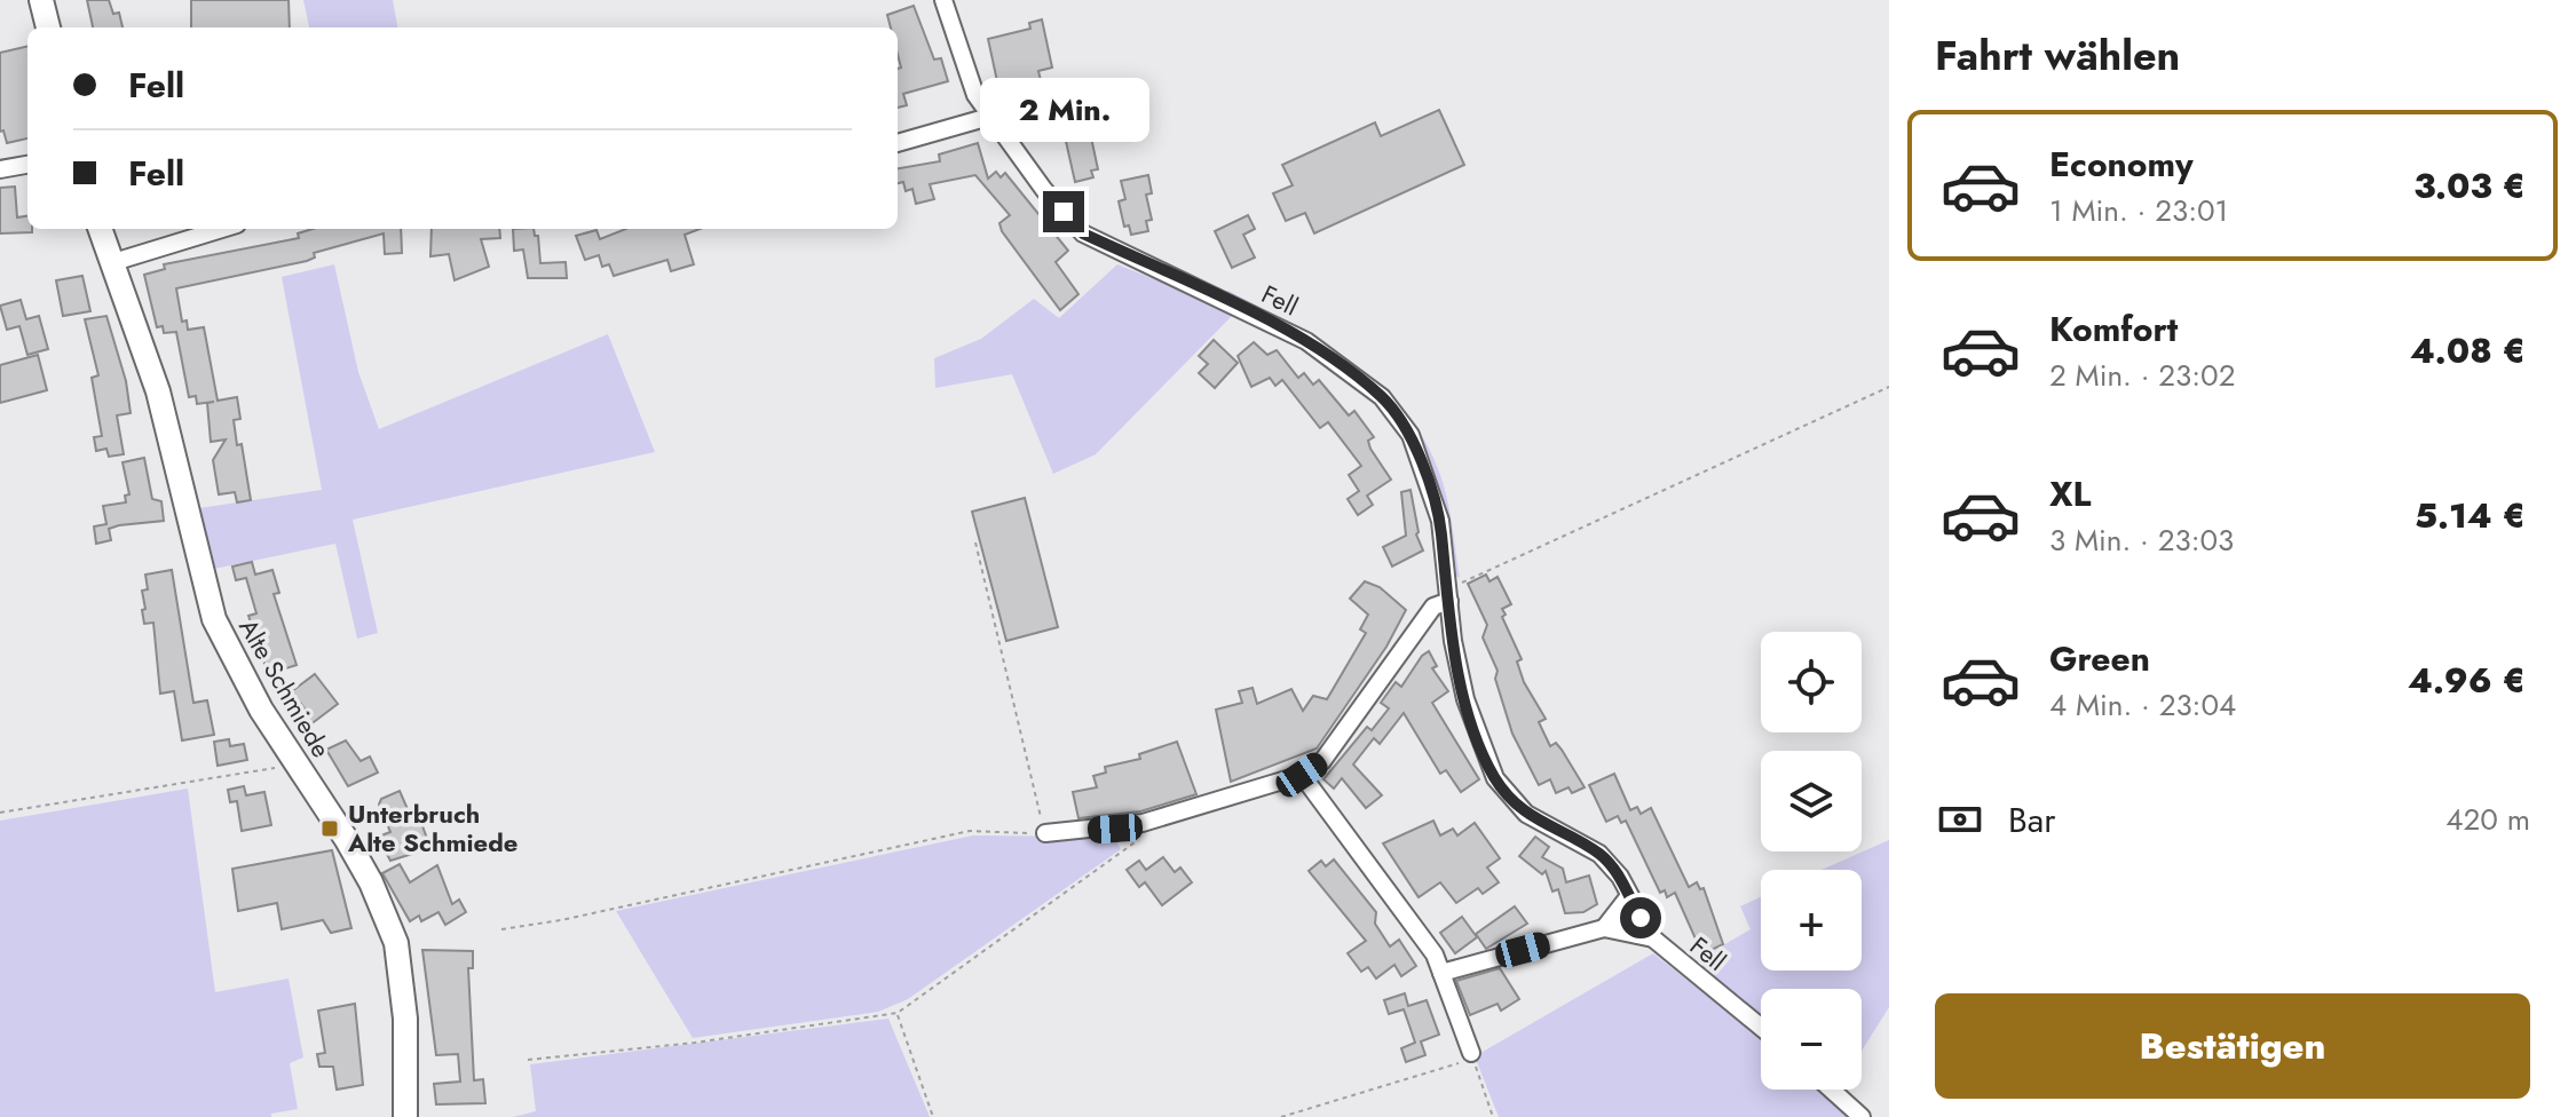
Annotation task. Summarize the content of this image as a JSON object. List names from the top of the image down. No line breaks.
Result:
{"streets":{"street":["Fell","Alte Schmiede"]},"places":{"transit":["Unterbruch Alte Schmiede"]},"page":{"heading":"Fahrt wählen","banner":["Fell","Fell"],"bubble":"2 Min.","list":[{"name":"Economy","note":"1 Min. · 23:01","value":"3.03 €"},{"name":"Komfort","note":"2 Min. · 23:02","value":"4.08 €"},{"name":"XL","note":"3 Min. · 23:03","value":"5.14 €"},{"name":"Green","note":"4 Min. · 23:04","value":"4.96 €"}],"map_buttons":["+","−"],"pay":["Bar","420 m"],"buttons":"Bestätigen"}}
